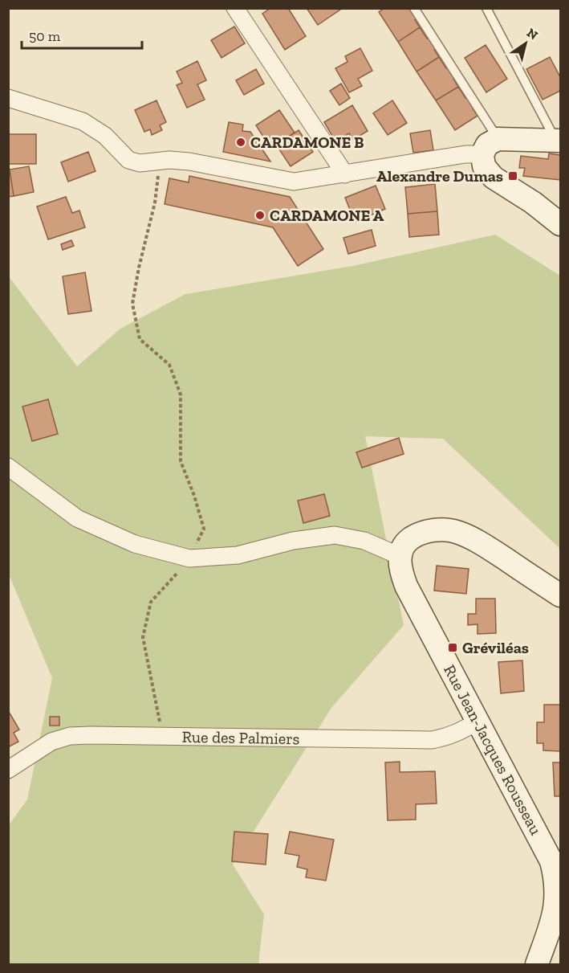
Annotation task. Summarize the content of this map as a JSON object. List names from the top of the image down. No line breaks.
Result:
{"streets":{"main road":["Rue Jean-Jacques Rousseau"],"street":["Rue des Palmiers"]},"crossings":[["Rue des Palmiers","Rue Jean-Jacques Rousseau"]],"places":{"other":["CARDAMONE B","CARDAMONE A"],"transit":["Alexandre Dumas","Gréviléas"]},"scale_bar":"50 m","north":"top right"}
